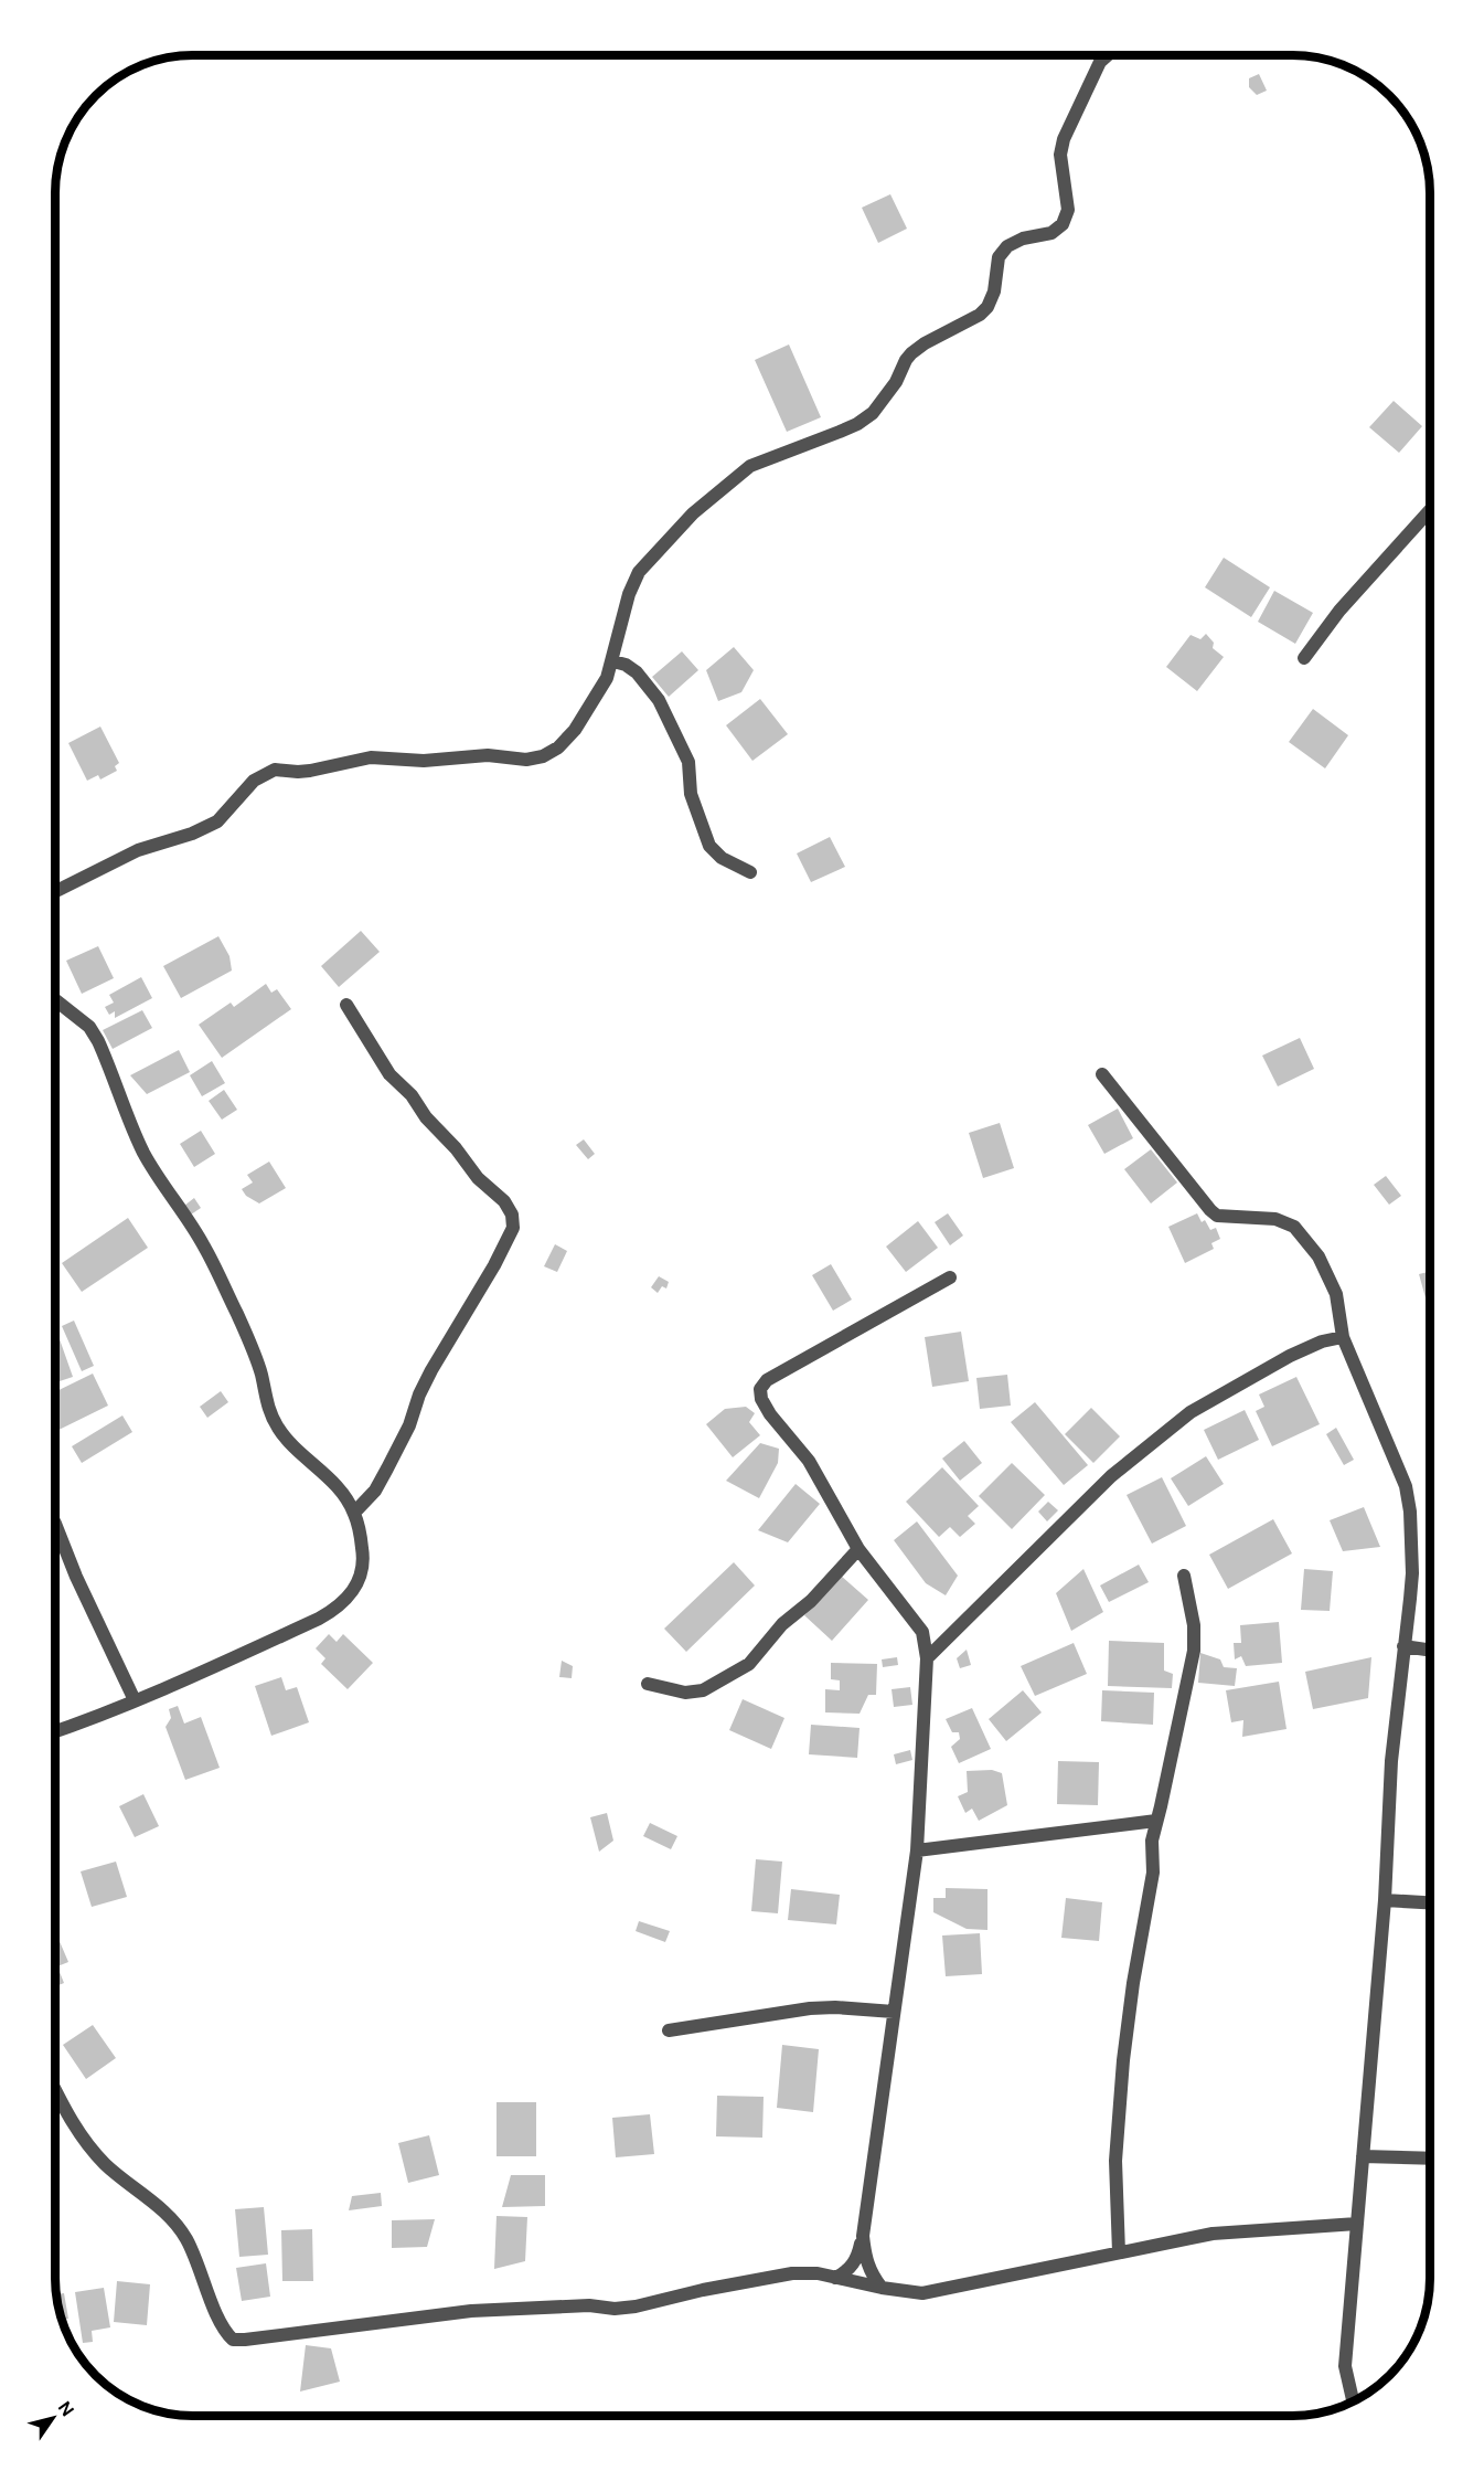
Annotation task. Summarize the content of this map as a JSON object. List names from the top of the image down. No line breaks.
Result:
{"north":"top right"}
